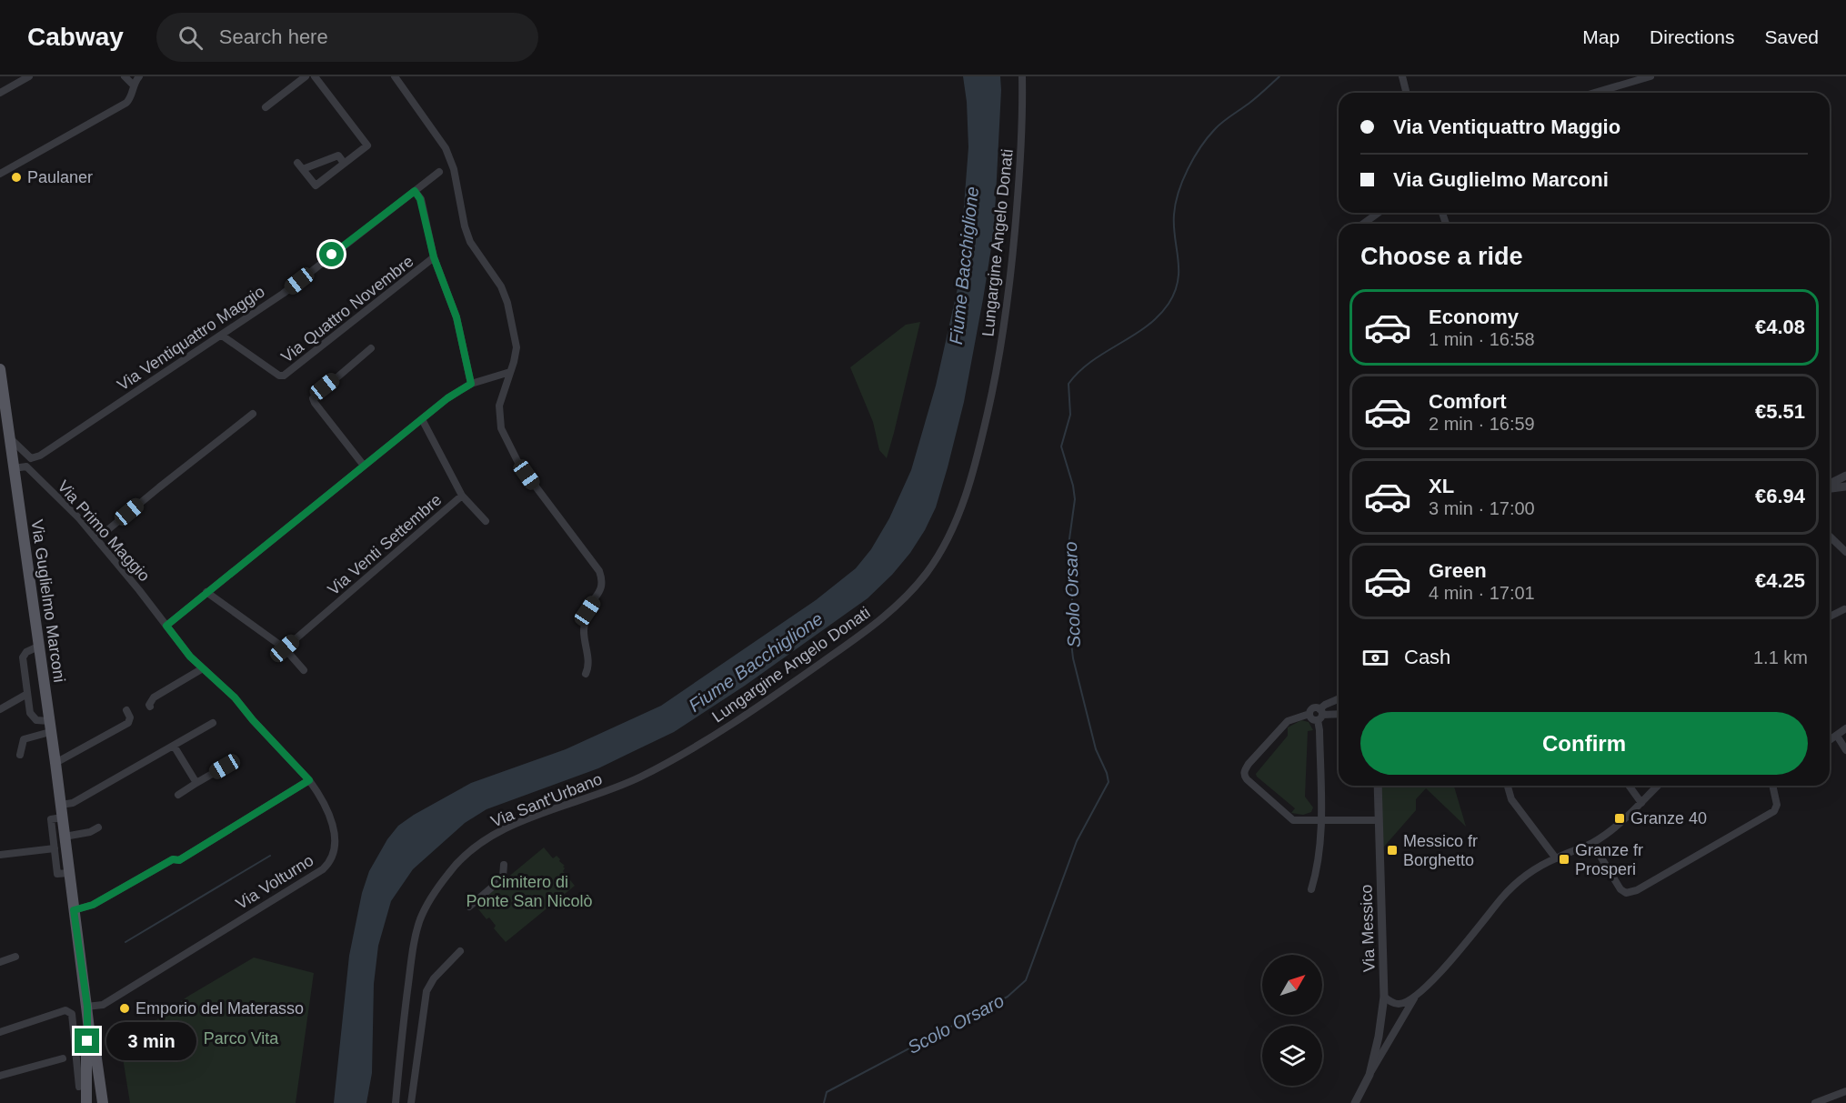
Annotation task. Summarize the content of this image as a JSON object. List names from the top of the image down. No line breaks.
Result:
{"streets":{"main road":["Via Guglielmo Marconi"],"street":["Lungargine Angelo Donati","Via Quattro Novembre","Via Ventiquattro Maggio","Via Primo Maggio","Via Venti Settembre","Via Sant'Urbano","Via Volturno","Via Messico"]},"crossings":[["Lungargine Angelo Donati","Via Sant'Urbano"],["Via Quattro Novembre","Via Ventiquattro Maggio"],["Via Primo Maggio","Via Volturno"],["Via Guglielmo Marconi","Via Volturno"]],"water":["Fiume Bacchiglione","Scolo Orsaro"],"parks":["Cimitero di Ponte San Nicolò","Parco Vita"],"places":{"other":["Paulaner","Emporio del Materasso"],"transit":["Granze 40","Messico fr Borghetto","Granze fr Prosperi"]},"north":"top right","page":{"header":"Cabway","search":"Search here","nav":["Map","Directions","Saved"],"banner":["Via Ventiquattro Maggio","Via Guglielmo Marconi"],"heading":"Choose a ride","list":[{"name":"Economy","note":"1 min · 16:58","value":"€4.08"},{"name":"Comfort","note":"2 min · 16:59","value":"€5.51"},{"name":"XL","note":"3 min · 17:00","value":"€6.94"},{"name":"Green","note":"4 min · 17:01","value":"€4.25"}],"pay":["Cash","1.1 km"],"buttons":"Confirm","bubble":"3 min"}}
